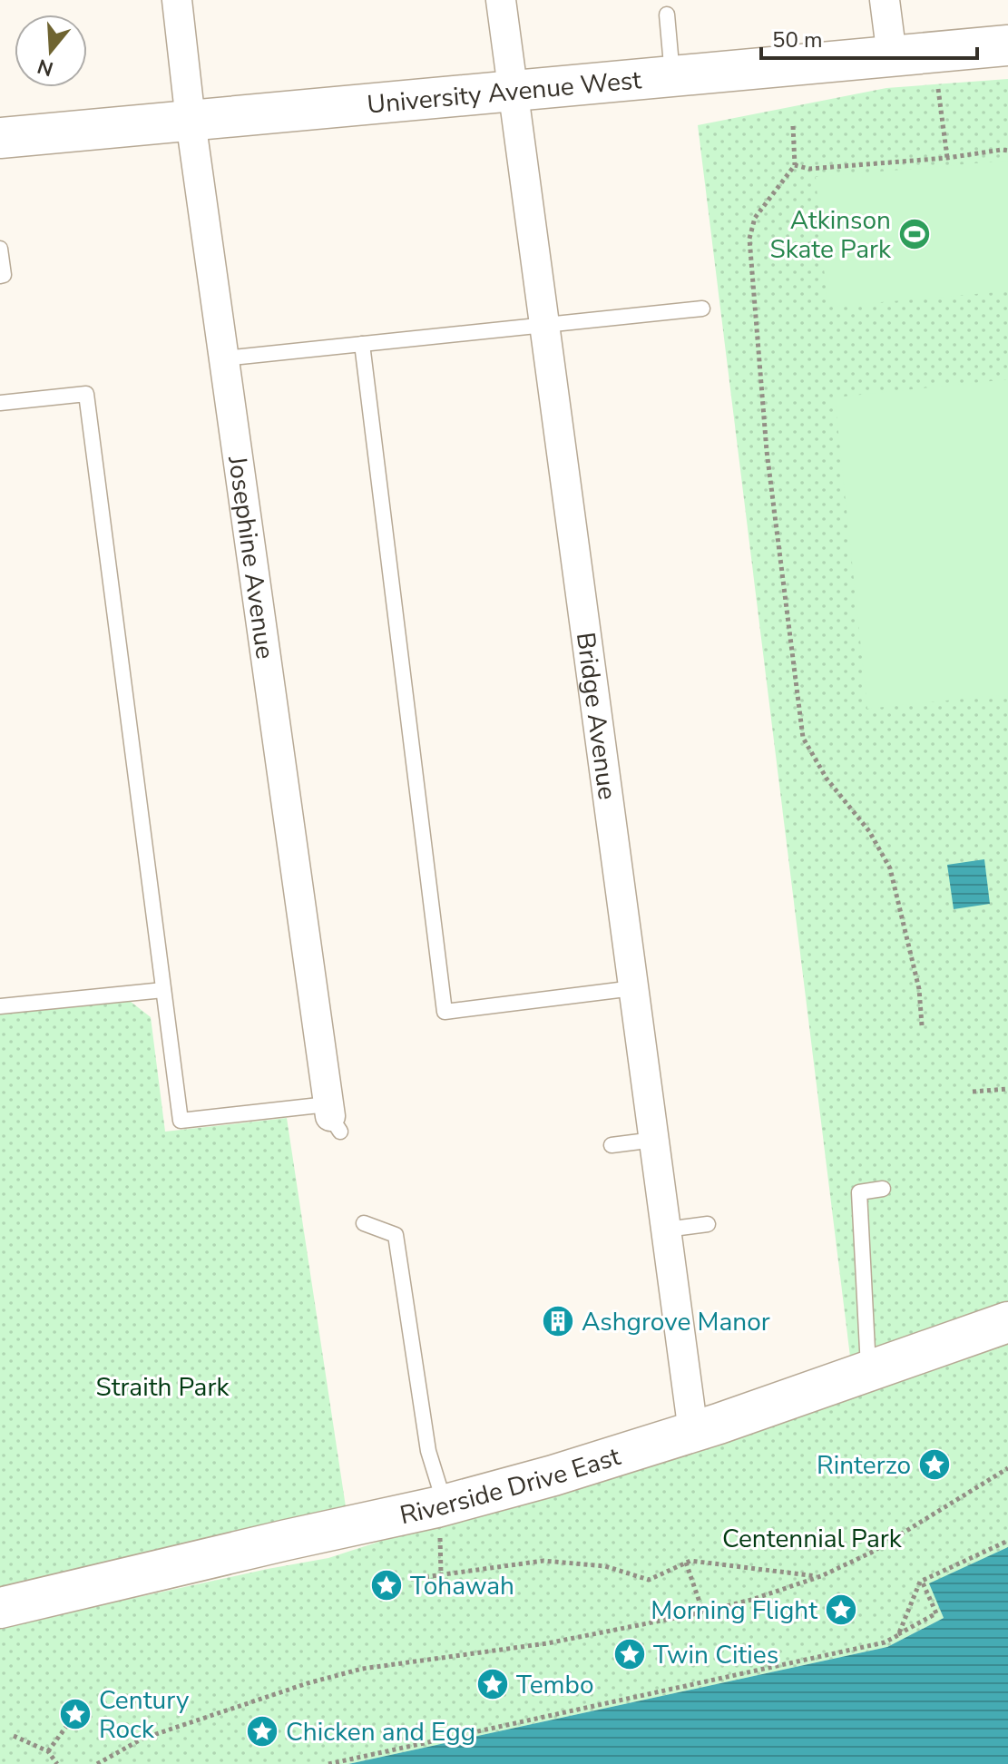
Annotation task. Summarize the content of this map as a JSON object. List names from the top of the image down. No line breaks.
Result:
{"streets":{"main road":["University Avenue West","Riverside Drive East"],"street":["Josephine Avenue","Bridge Avenue"]},"crossings":[["University Avenue West","Josephine Avenue"],["University Avenue West","Bridge Avenue"],["Bridge Avenue","Riverside Drive East"]],"parks":["Straith Park","Centennial Park"],"places":{"sports":["Atkinson Skate Park"],"building":["Ashgrove Manor"],"place":["Rinterzo","Tohawah","Morning Flight","Twin Cities","Tembo","Century Rock","Chicken and Egg"]},"scale_bar":"50 m","north":"bottom"}
